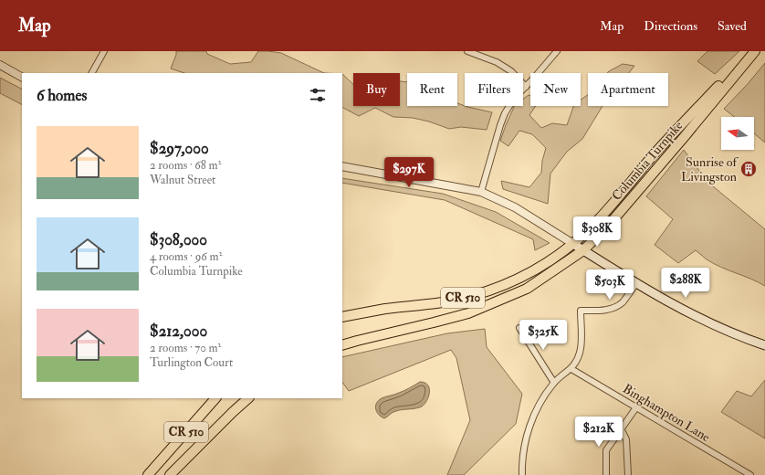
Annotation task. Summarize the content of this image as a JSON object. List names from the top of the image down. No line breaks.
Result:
{"streets":{"main road":["Columbia Turnpike","CR 510"],"street":["Binghampton Lane"]},"places":{"building":["Sunrise of Livingston"]},"north":"left","page":{"header":"Map","nav":["Map","Directions","Saved"],"chip":["Buy","Rent","Filters","New","Apartment"],"heading":"6 homes","list":[{"name":"$297,000","note":"2 rooms · 68 m² · Walnut Street"},{"name":"$308,000","note":"4 rooms · 96 m² · Columbia Turnpike"},{"name":"$212,000","note":"2 rooms · 70 m² · Turlington Court"}],"price":["$297K","$308K","$288K","$503K","$325K","$212K"]}}
